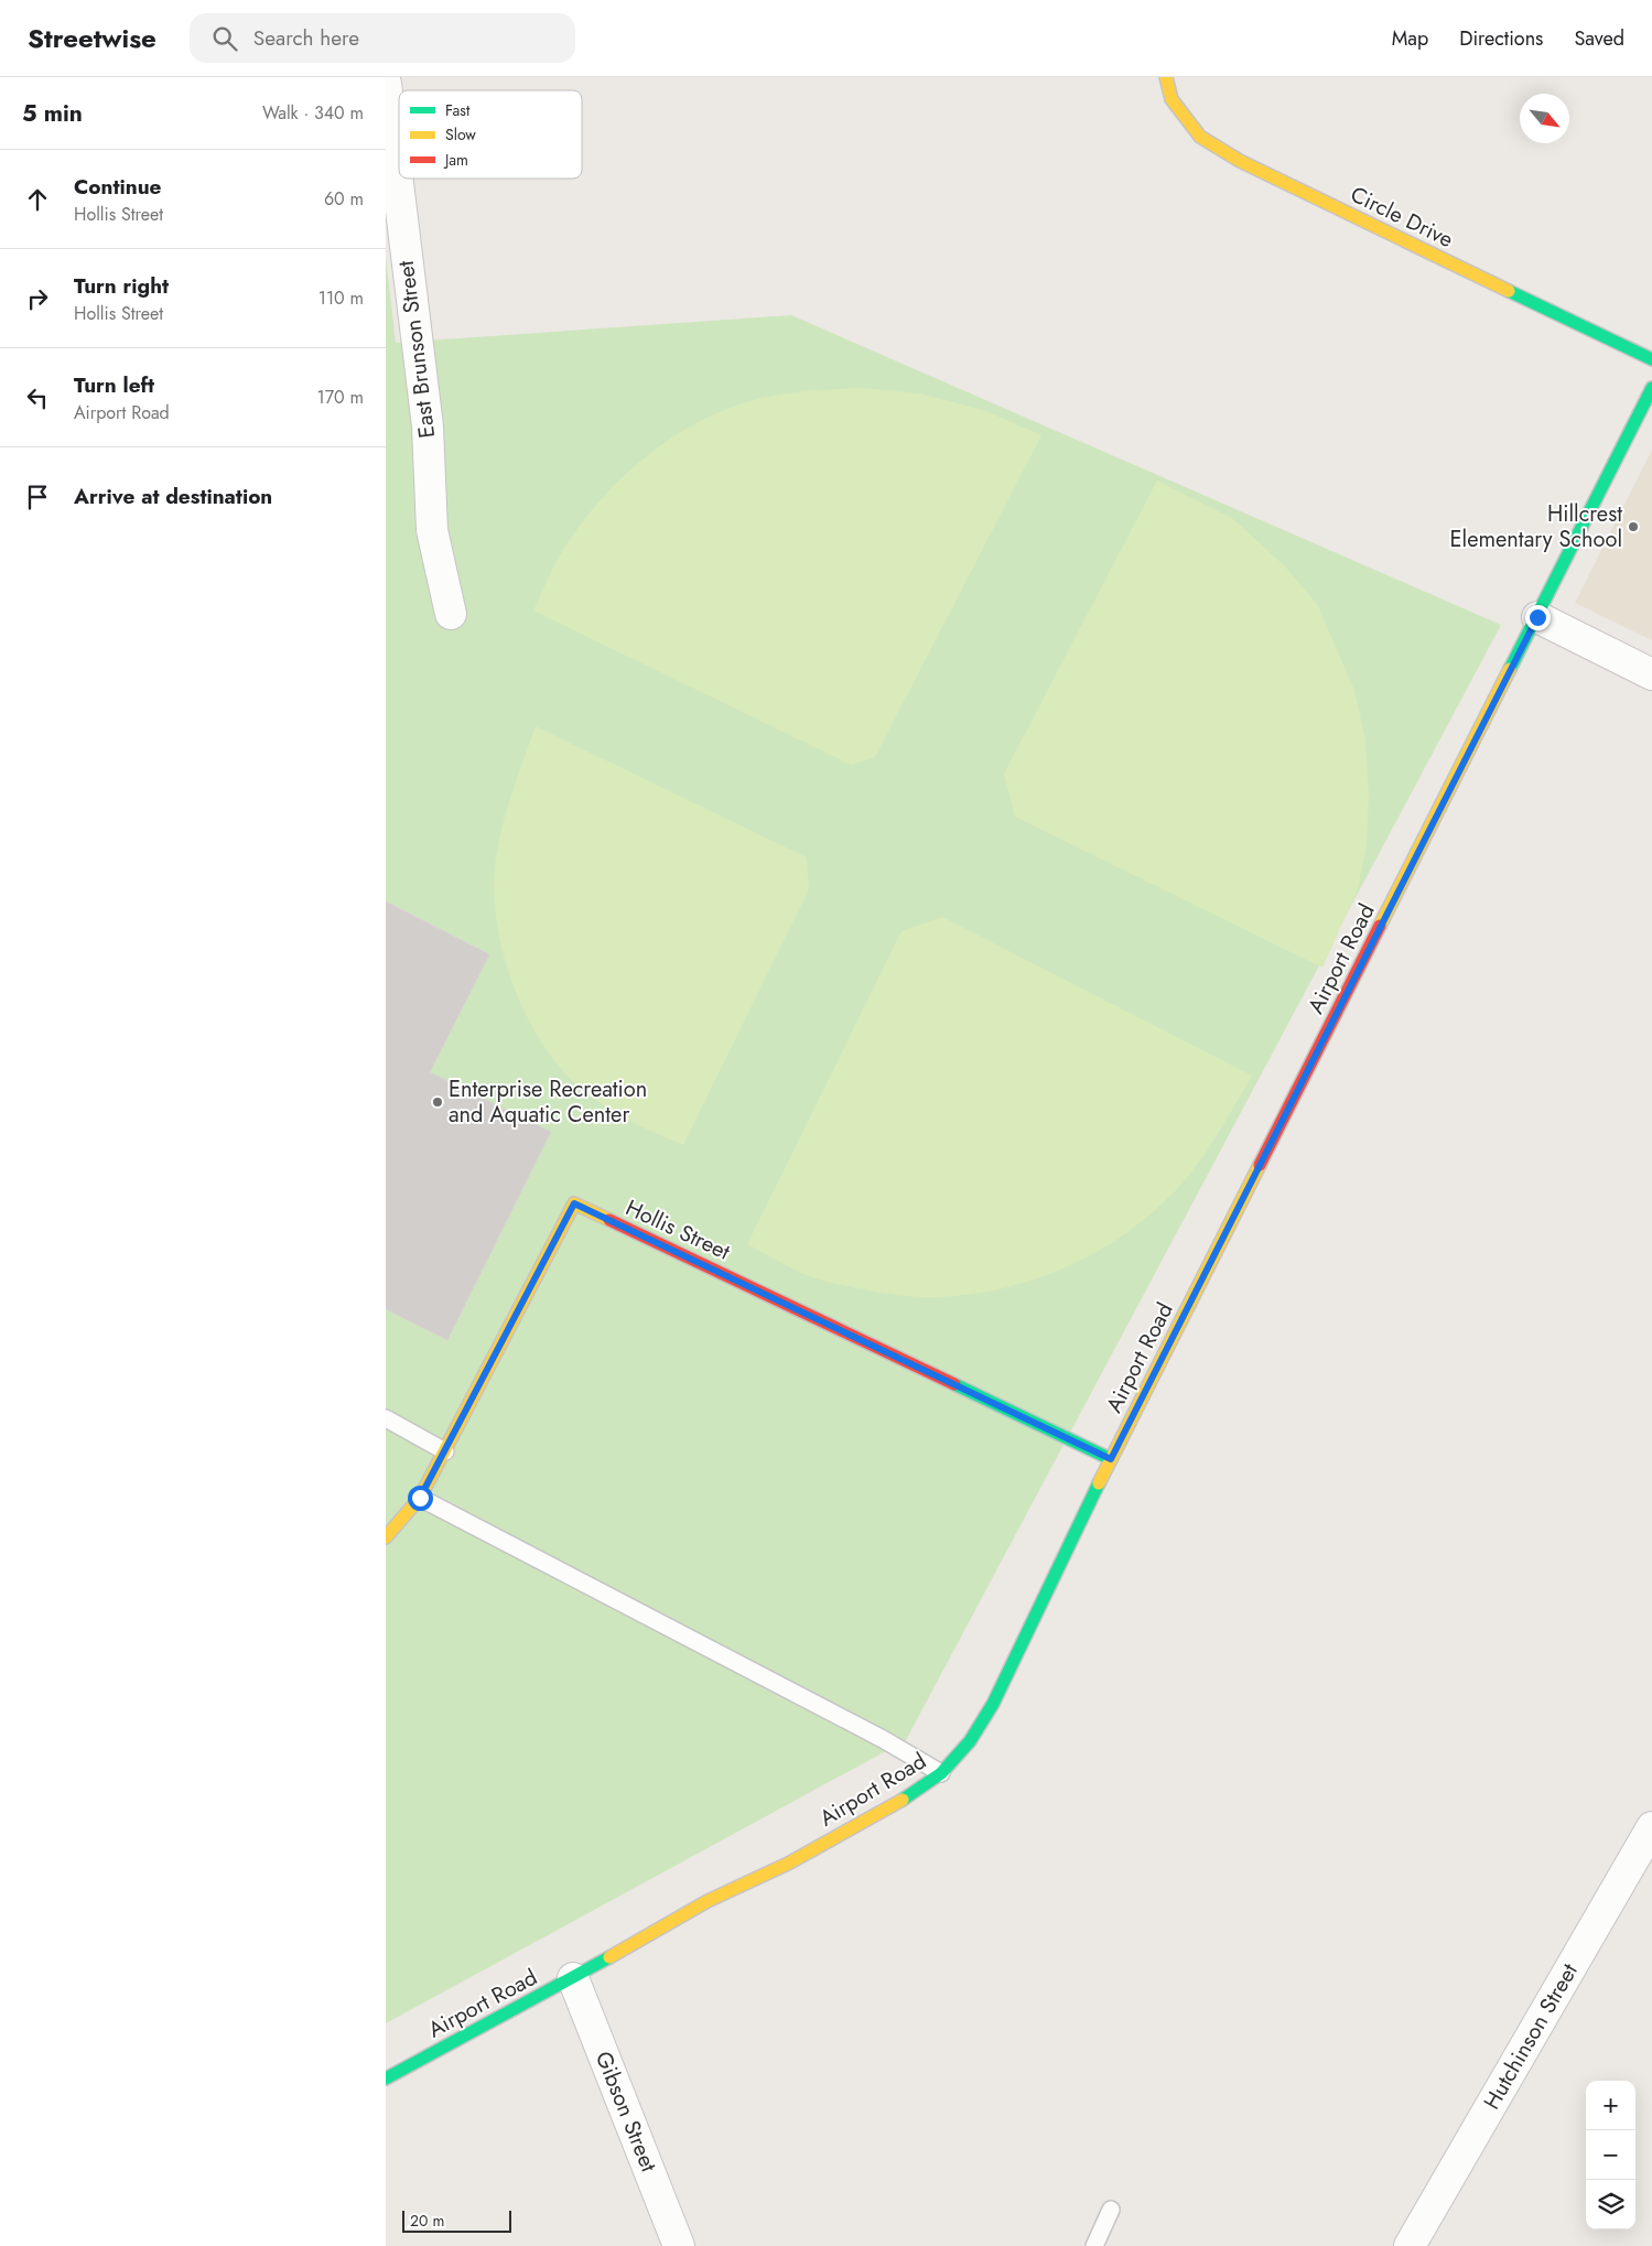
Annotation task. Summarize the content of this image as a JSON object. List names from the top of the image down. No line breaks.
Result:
{"streets":{"street":["Circle Drive","East Brunson Street","Airport Road","Hollis Street","Hutchinson Street","Gibson Street"]},"crossings":[["Airport Road","Hollis Street"],["Airport Road","Gibson Street"]],"places":["Hillcrest Elementary School","Enterprise Recreation and Aquatic Center"],"legend":["Fast","Slow","Jam"],"scale_bar":"20 m","north":"bottom right","page":{"header":"Streetwise","search":"Search here","nav":["Map","Directions","Saved"],"heading":["5 min","Walk · 340 m"],"list":[["Continue","Hollis Street","60 m"],["Turn right","Hollis Street","110 m"],["Turn left","Airport Road","170 m"],"Arrive at destination"],"map_buttons":["+","−"],"scale":"20 m"}}
